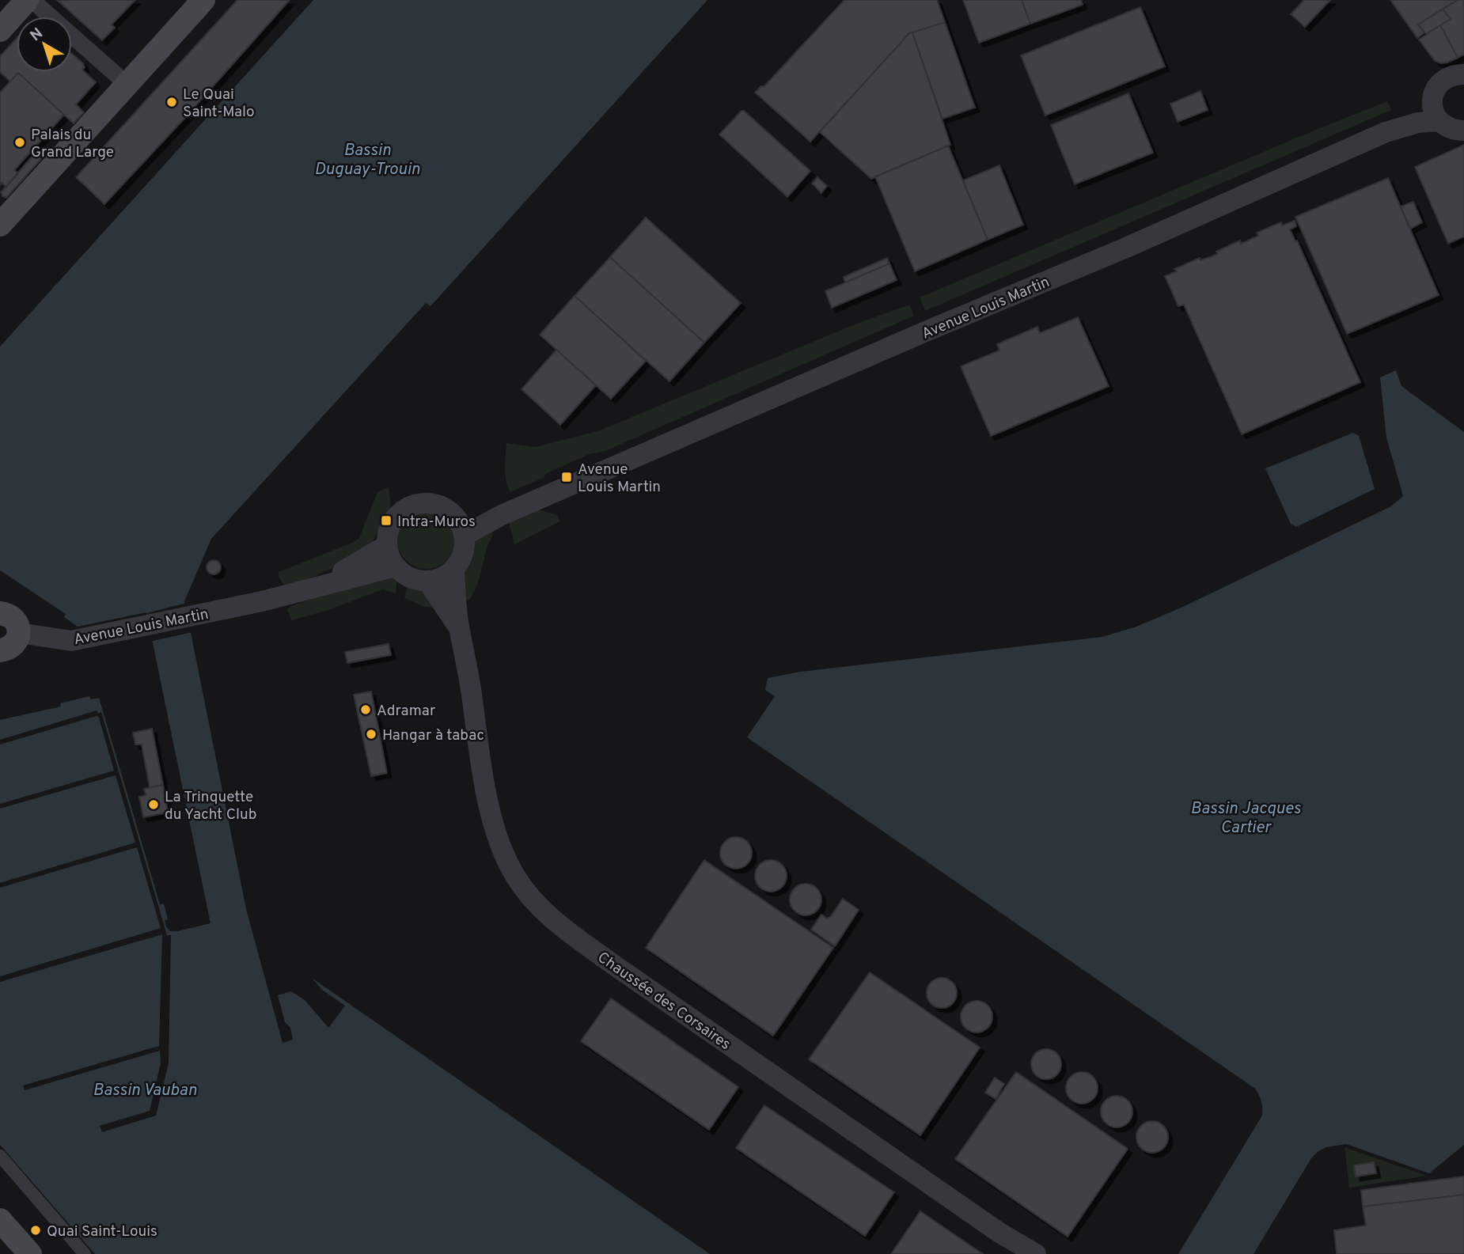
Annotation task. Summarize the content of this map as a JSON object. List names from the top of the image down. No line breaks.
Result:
{"streets":{"street":["Avenue Louis Martin","Chaussée des Corsaires"]},"crossings":[["Avenue Louis Martin","Chaussée des Corsaires"]],"water":["Bassin Duguay-Trouin","Bassin Jacques Cartier","Bassin Vauban"],"places":{"other":["Le Quai Saint-Malo","Palais du Grand Large","Adramar","Hangar à tabac","La Trinquette du Yacht Club","Quai Saint-Louis"],"transit":["Avenue Louis Martin","Intra-Muros"]},"north":"top left"}
